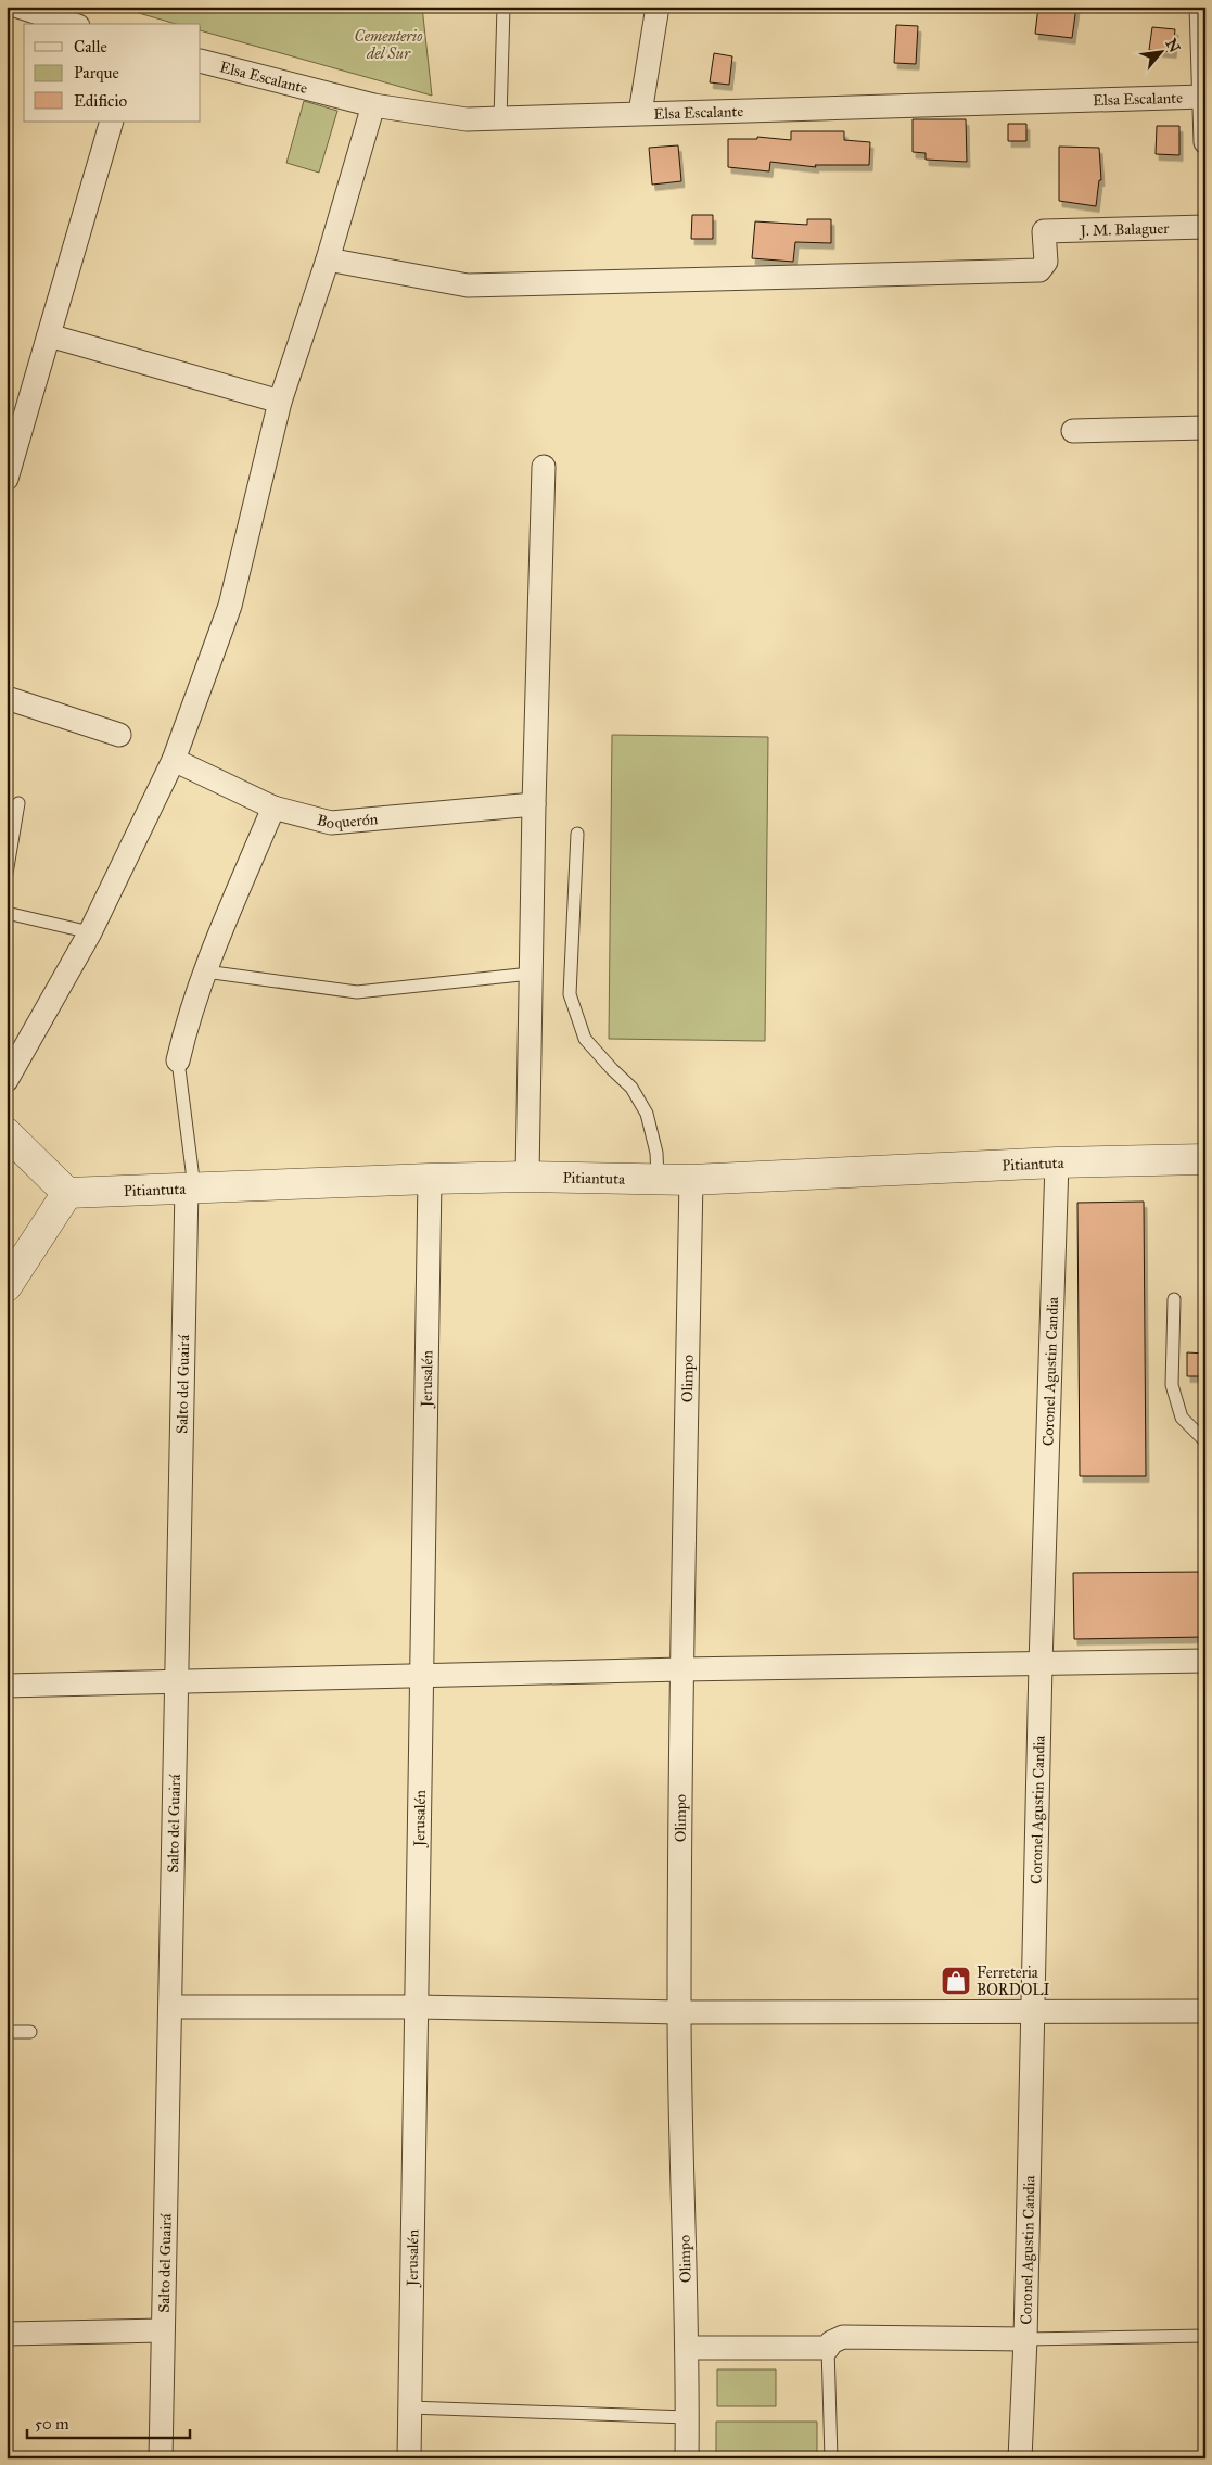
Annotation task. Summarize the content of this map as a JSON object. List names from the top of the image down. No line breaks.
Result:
{"streets":{"street":["Elsa Escalante","J. M. Balaguer","Boquerón","Pitiantuta","Coronel Agustin Candia","Jerusalén","Olimpo","Salto del Guairá"]},"crossings":[["Pitiantuta","Coronel Agustin Candia"],["Pitiantuta","Jerusalén"],["Pitiantuta","Olimpo"],["Pitiantuta","Salto del Guairá"]],"parks":["Cementerio del Sur"],"places":{"shop":["Ferreteria BORDOLI"]},"legend":["Calle","Parque","Edificio"],"scale_bar":"50 m","north":"top right"}
